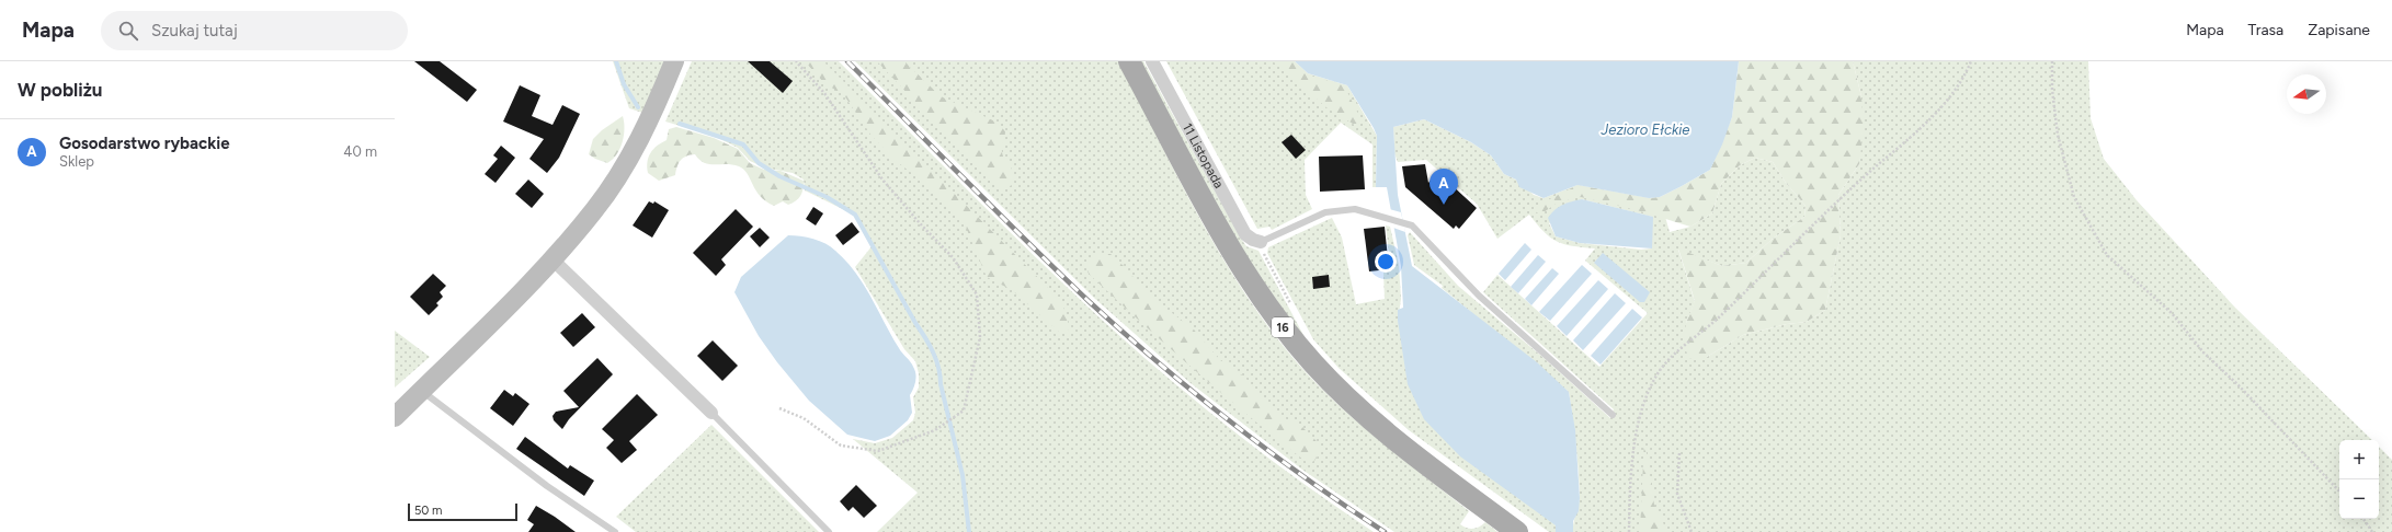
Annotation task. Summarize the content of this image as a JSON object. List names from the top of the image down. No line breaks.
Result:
{"streets":{"main road":["16"],"street":["11 Listopada"]},"water":["Jezioro Ełckie"],"scale_bar":"50 m","north":"left","page":{"header":"Mapa","search":"Szukaj tutaj","nav":["Mapa","Trasa","Zapisane"],"heading":"W pobliżu","list":[{"mark":"A","name":"Gosodarstwo rybackie","note":"Sklep","value":"40 m"}],"pins":"A","map_buttons":["+","−"],"scale":"50 m"}}
